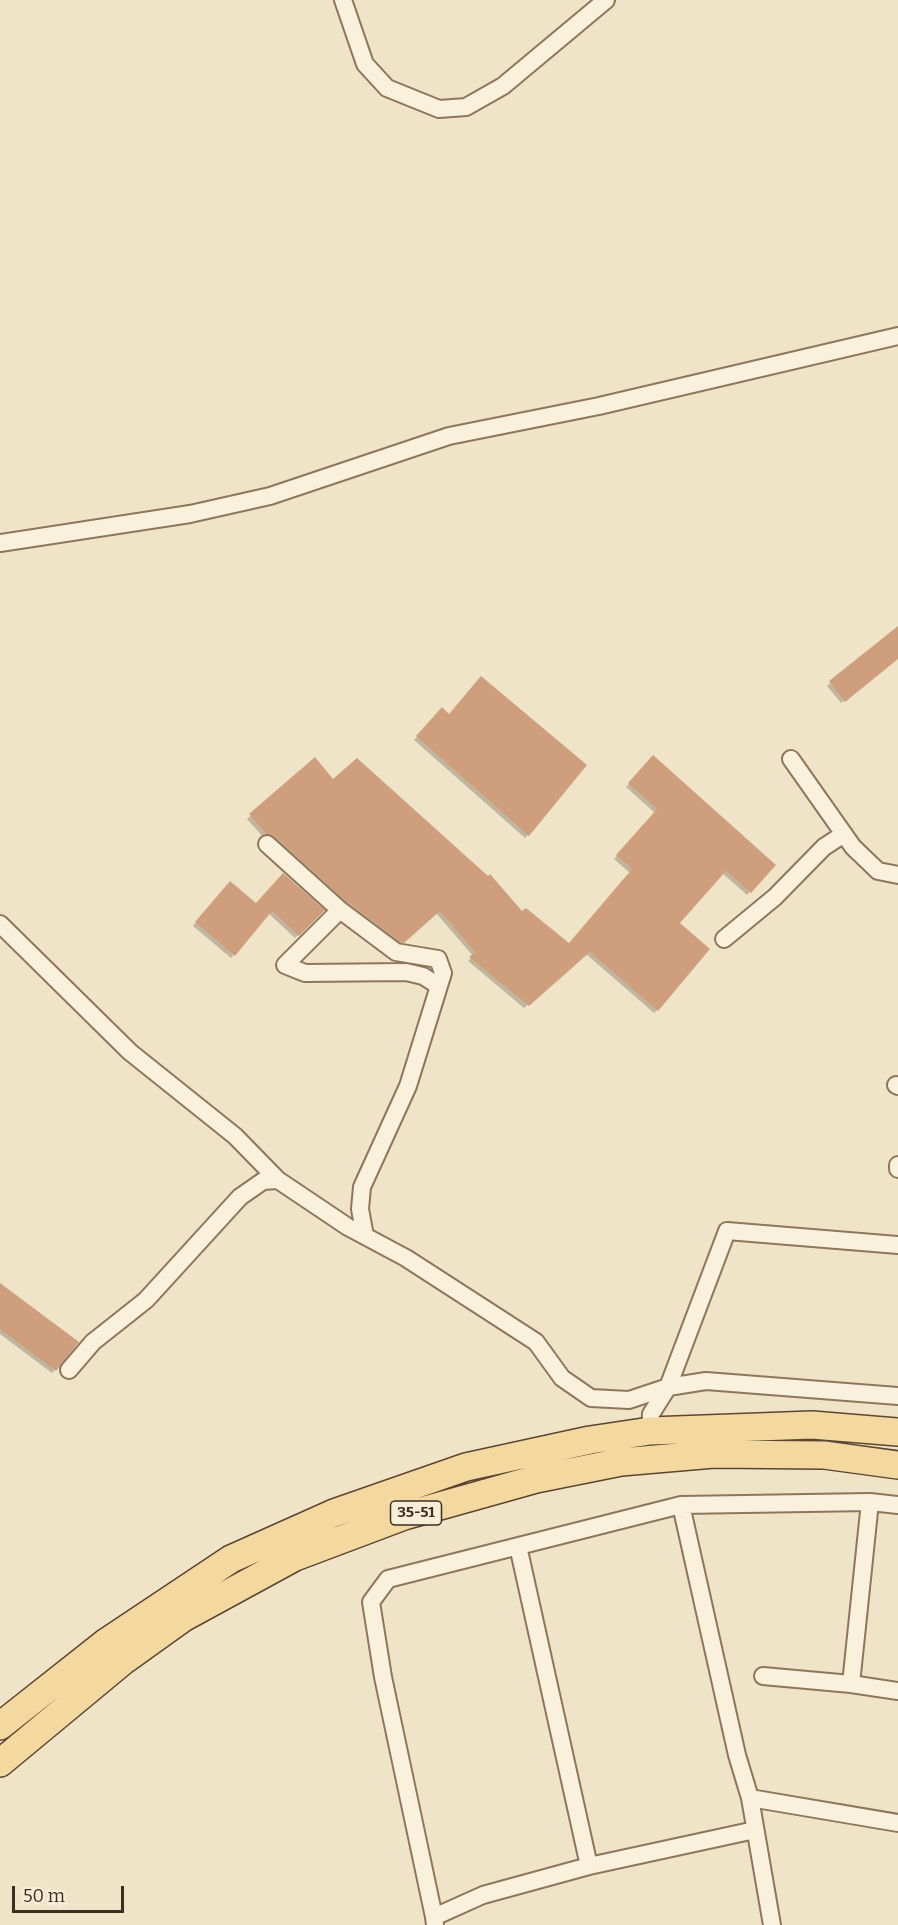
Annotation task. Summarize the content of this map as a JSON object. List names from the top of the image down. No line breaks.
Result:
{"streets":{"main road":["35-51"]},"scale_bar":"50 m"}
